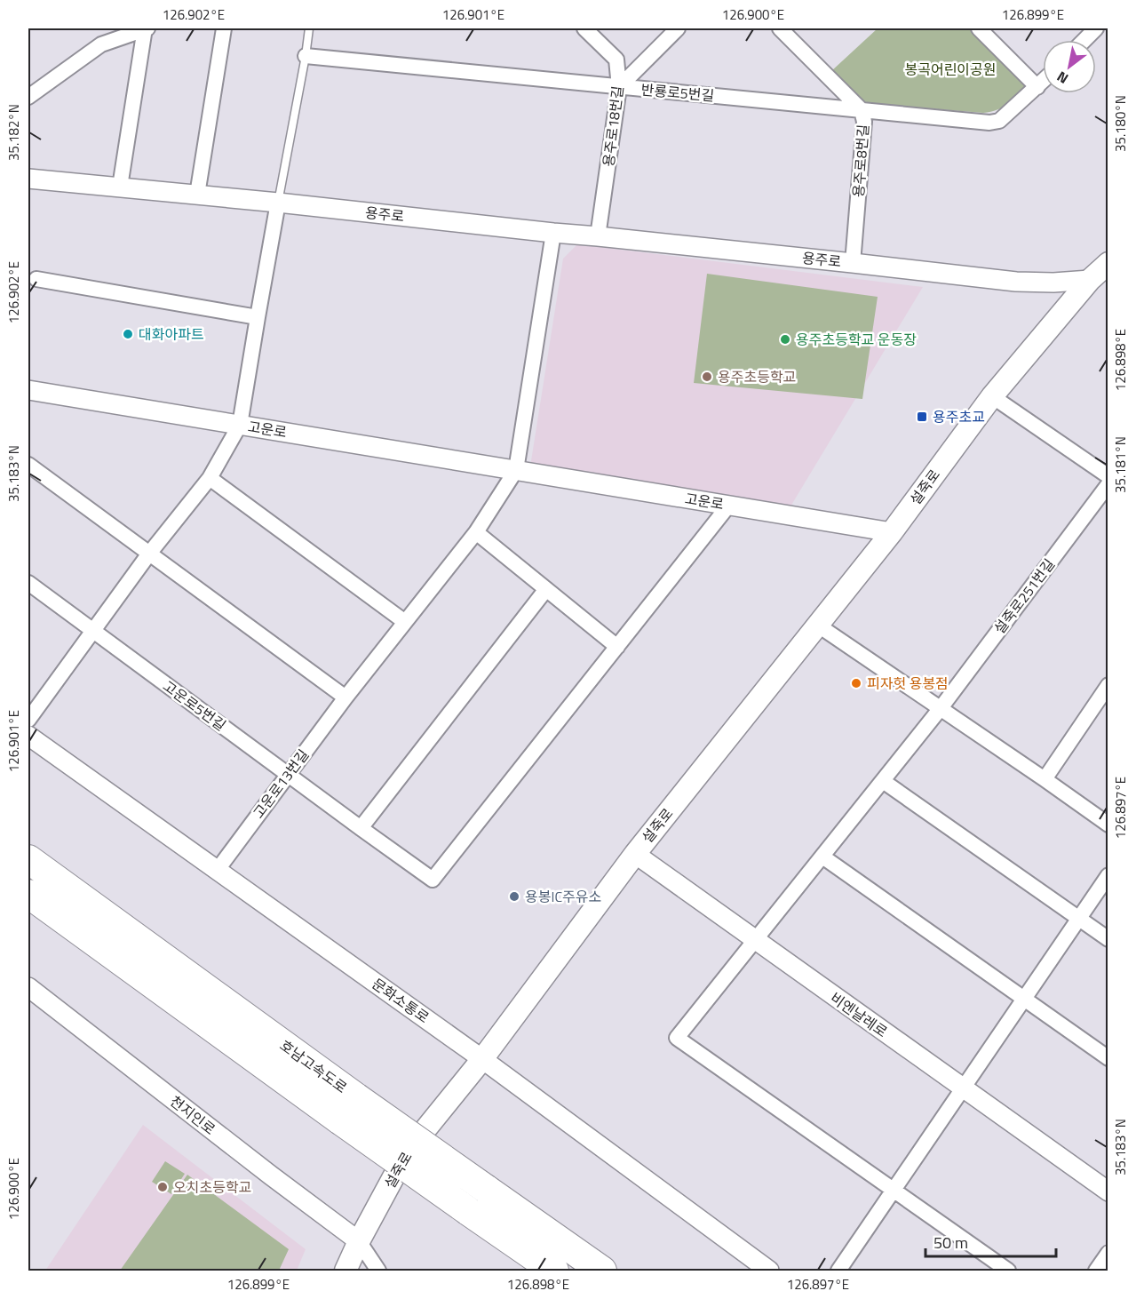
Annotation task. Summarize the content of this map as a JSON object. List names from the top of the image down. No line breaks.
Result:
{"streets":{"highway":["호남고속도로"],"main road":["설죽로"],"street":["반룡로5번길","용주로18번길","용주로8번길","용주로","고운로","설죽로251번길","고운로5번길","고운로13번길","문화소통로","비엔날레로","천지인로"]},"crossings":[["반룡로5번길","용주로18번길"],["반룡로5번길","용주로8번길"],["용주로18번길","용주로"],["용주로8번길","용주로"],["용주로","설죽로"],["고운로","설죽로"],["고운로","고운로5번길"],["고운로","고운로13번길"],["설죽로","문화소통로"],["설죽로","비엔날레로"],["설죽로","천지인로"],["고운로5번길","고운로13번길"],["고운로13번길","문화소통로"]],"parks":["봉곡어린이공원"],"places":{"other":["대화아파트","용주초등학교 운동장","용주초등학교","피자헛 용봉점","용봉IC주유소","오치초등학교"],"transit":["용주초교"]},"scale_bar":"50 m","north":"bottom left","coordinates":["126.902°E","126.901°E","126.900°E","126.899°E","35.180°N","35.182°N","126.898°E","35.181°N","35.183°N","126.897°E"]}
